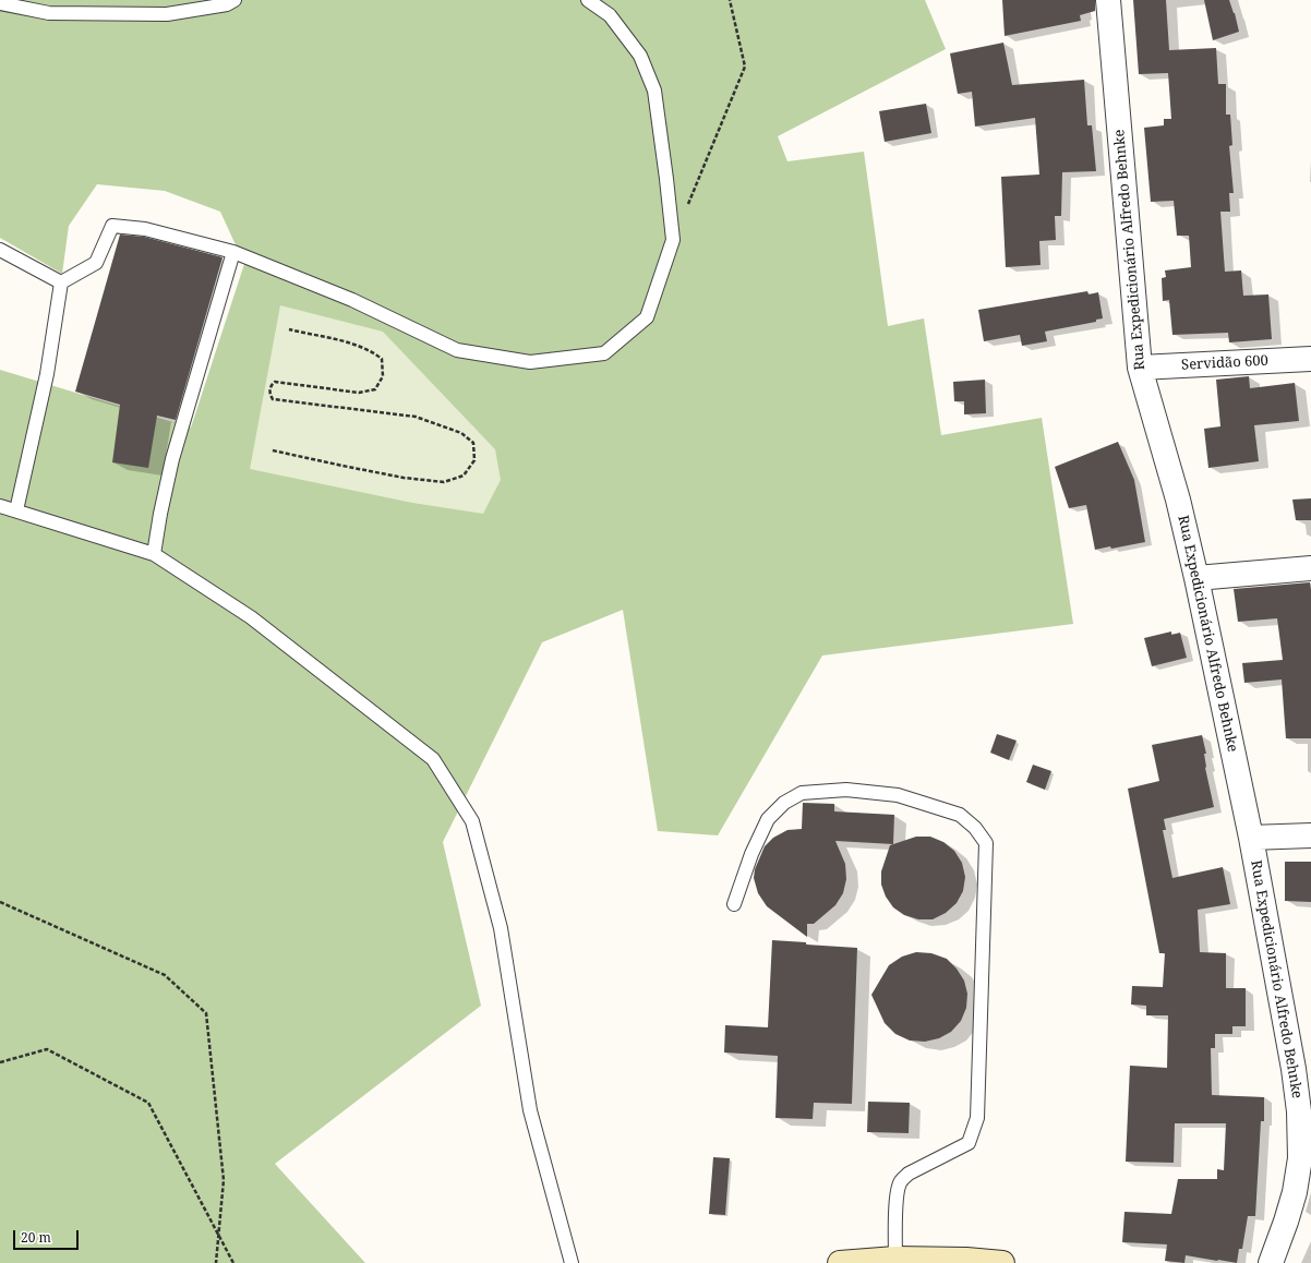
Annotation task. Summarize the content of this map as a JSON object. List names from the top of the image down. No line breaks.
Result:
{"streets":{"street":["Rua Expedicionário Alfredo Behnke","Servidão 600"]},"crossings":[["Rua Expedicionário Alfredo Behnke","Servidão 600"]],"scale_bar":"20 m"}
